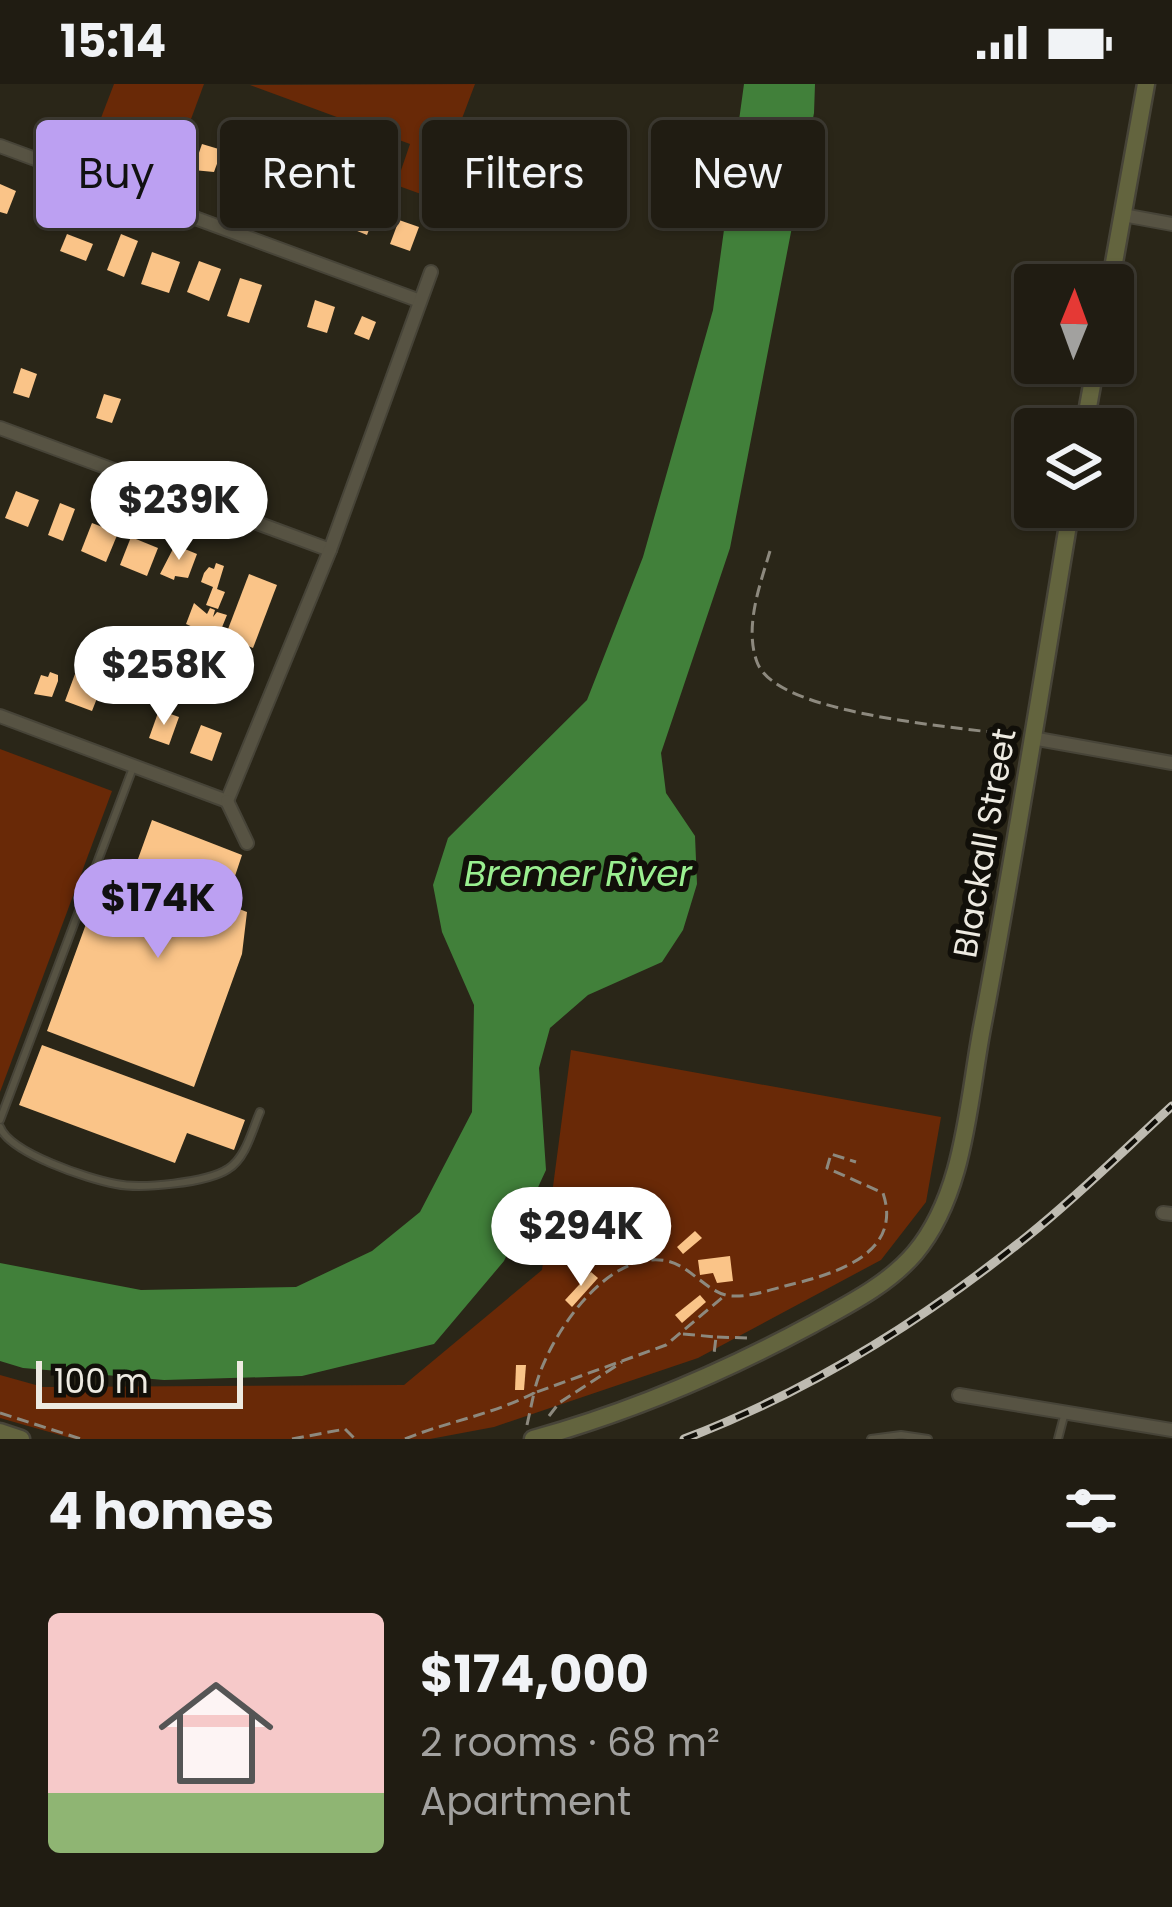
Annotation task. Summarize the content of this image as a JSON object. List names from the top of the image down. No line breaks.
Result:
{"streets":{"street":["Blackall Street"]},"water":["Bremer River"],"scale_bar":"100 m","north":"top","page":{"status":"15:14","chip":["Buy","Rent","Filters","New"],"price":["$239K","$258K","$174K","$294K"],"scale":"100 m","heading":"4 homes","list":[{"name":"$174,000","note":"2 rooms · 68 m² · Apartment"}]}}
